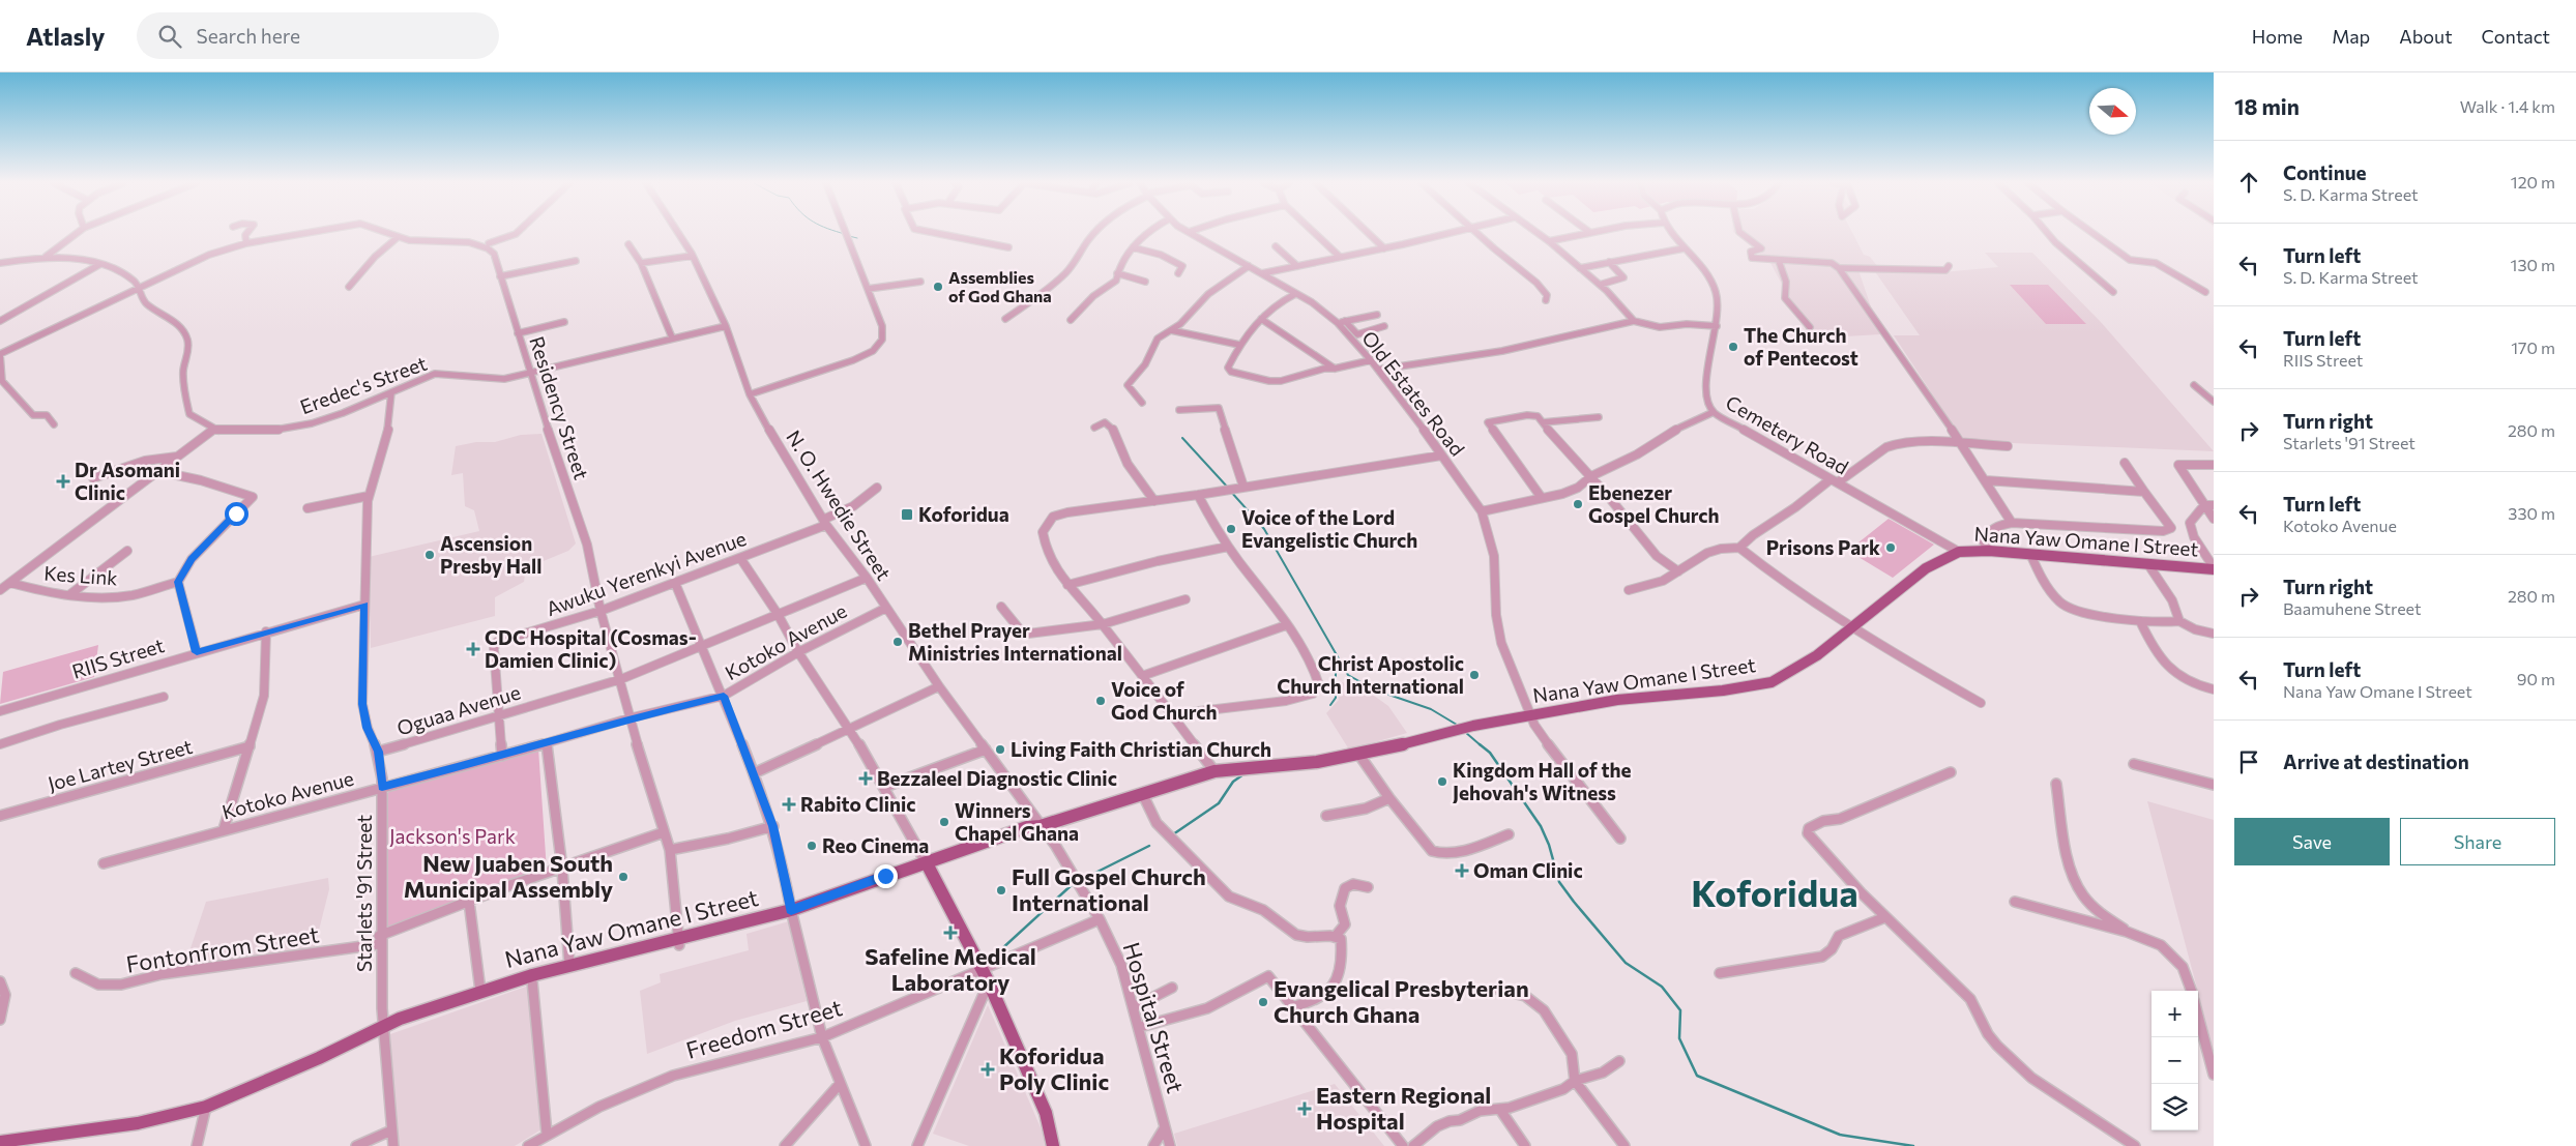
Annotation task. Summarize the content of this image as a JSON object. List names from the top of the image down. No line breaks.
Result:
{"streets":{"main road":["Nana Yaw Omane I Street"],"street":["Eredec's Street","Old Estates Road","Residency Street","Cemetery Road","N. O. Hwedie Street","Awuku Yerenkyi Avenue","Kes Link","Kotoko Avenue","RIIS Street","Oguaa Avenue","Joe Lartey Street","Starlets '91 Street","Fontonfrom Street","Hospital Street","Freedom Street"]},"crossings":[["Eredec's Street","Residency Street"],["Eredec's Street","N. O. Hwedie Street"],["Eredec's Street","Starlets '91 Street"],["Old Estates Road","Nana Yaw Omane I Street"],["Residency Street","Nana Yaw Omane I Street"],["Residency Street","Awuku Yerenkyi Avenue"],["Residency Street","Kotoko Avenue"],["Residency Street","Oguaa Avenue"],["Residency Street","Fontonfrom Street"],["Cemetery Road","Nana Yaw Omane I Street"],["N. O. Hwedie Street","Nana Yaw Omane I Street"],["N. O. Hwedie Street","Awuku Yerenkyi Avenue"],["N. O. Hwedie Street","Kotoko Avenue"],["N. O. Hwedie Street","Oguaa Avenue"],["N. O. Hwedie Street","Hospital Street"],["Nana Yaw Omane I Street","Starlets '91 Street"],["Nana Yaw Omane I Street","Hospital Street"],["Awuku Yerenkyi Avenue","Kotoko Avenue"],["Awuku Yerenkyi Avenue","Oguaa Avenue"],["Kotoko Avenue","Starlets '91 Street"],["RIIS Street","Starlets '91 Street"],["Oguaa Avenue","Starlets '91 Street"],["Starlets '91 Street","Fontonfrom Street"],["Hospital Street","Freedom Street"]],"districts":["Koforidua"],"parks":["Jackson's Park"],"places":{"other":["Assemblies of God Ghana","The Church of Pentecost","Ebenezer Gospel Church","Voice of the Lord Evangelistic Church","Prisons Park","Ascension Presby Hall","Bethel Prayer Ministries International","Christ Apostolic Church International","Voice of God Church","Living Faith Christian Church","Kingdom Hall of the Jehovah's Witness","Winners Chapel Ghana","Reo Cinema","New Juaben South Municipal Assembly","Full Gospel Church International","Evangelical Presbyterian Church Ghana"],"health":["Dr Asomani Clinic","CDC Hospital (Cosmas- Damien Clinic)","Bezzaleel Diagnostic Clinic","Rabito Clinic","Oman Clinic","Safeline Medical Laboratory","Koforidua Poly Clinic","Eastern Regional Hospital"],"transit":["Koforidua"]},"north":"right","page":{"header":"Atlasly","search":"Search here","nav":["Home","Map","About","Contact"],"heading":["18 min","Walk · 1.4 km"],"list":[["Continue","S. D. Karma Street","120 m"],["Turn left","S. D. Karma Street","130 m"],["Turn left","RIIS Street","170 m"],["Turn right","Starlets '91 Street","280 m"],["Turn left","Kotoko Avenue","330 m"],["Turn right","Baamuhene Street","280 m"],["Turn left","Nana Yaw Omane I Street","90 m"],"Arrive at destination"],"buttons":["Save","Share"],"map_buttons":["+","−"]}}
